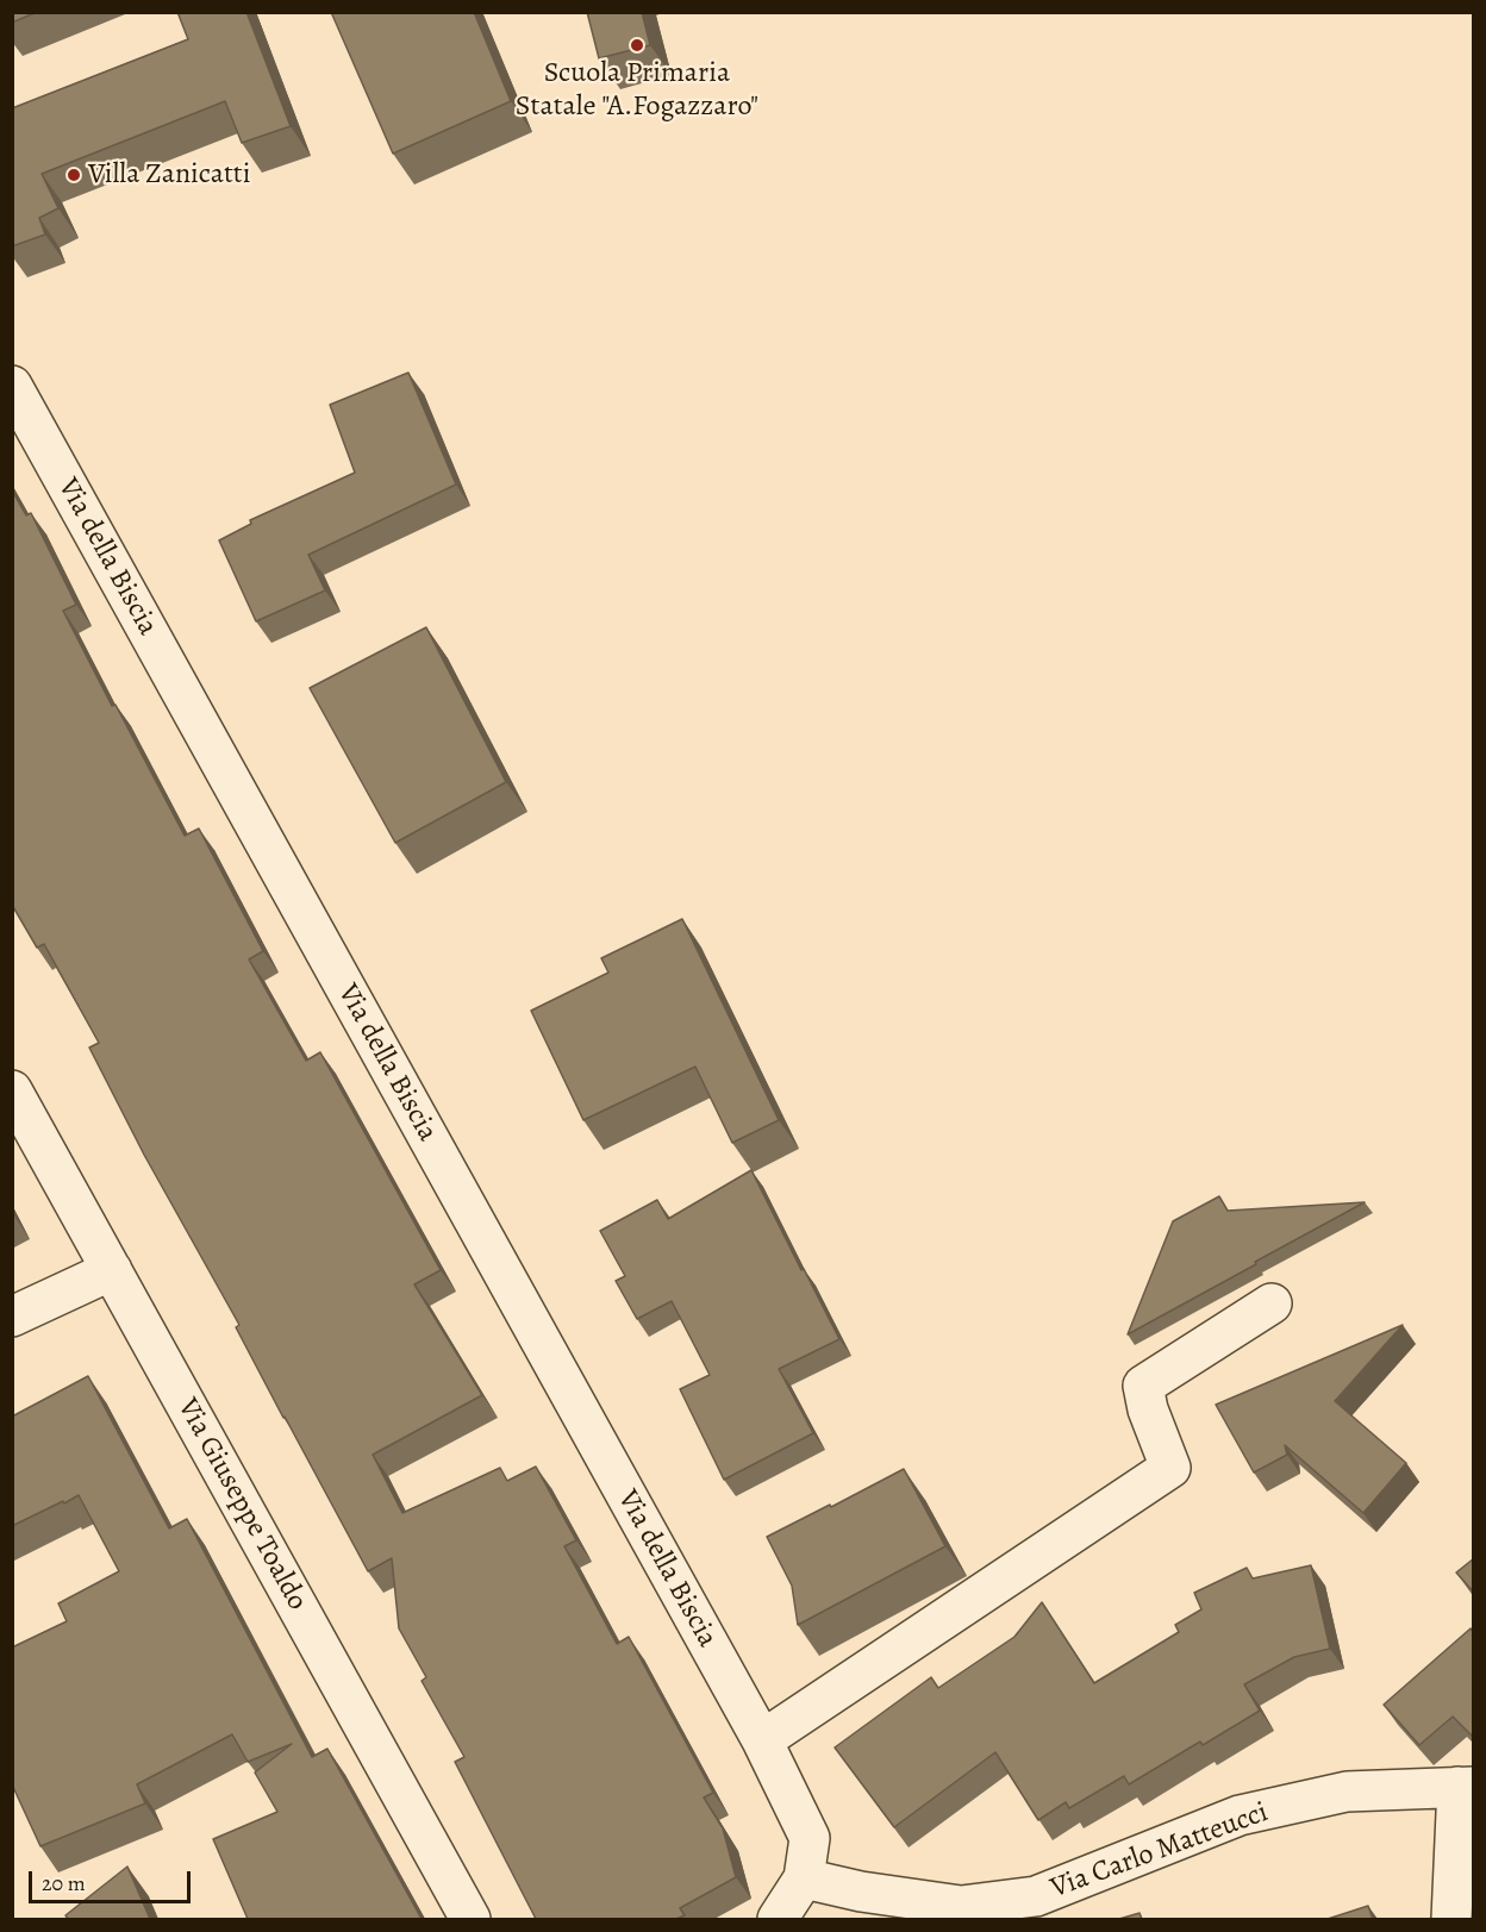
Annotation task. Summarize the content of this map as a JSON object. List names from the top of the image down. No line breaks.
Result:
{"streets":{"street":["Via della Biscia","Via Giuseppe Toaldo","Via Carlo Matteucci"]},"crossings":[["Via della Biscia","Via Carlo Matteucci"]],"places":["Scuola Primaria Statale \"A.Fogazzaro\"","Villa Zanicatti"],"scale_bar":"20 m"}
